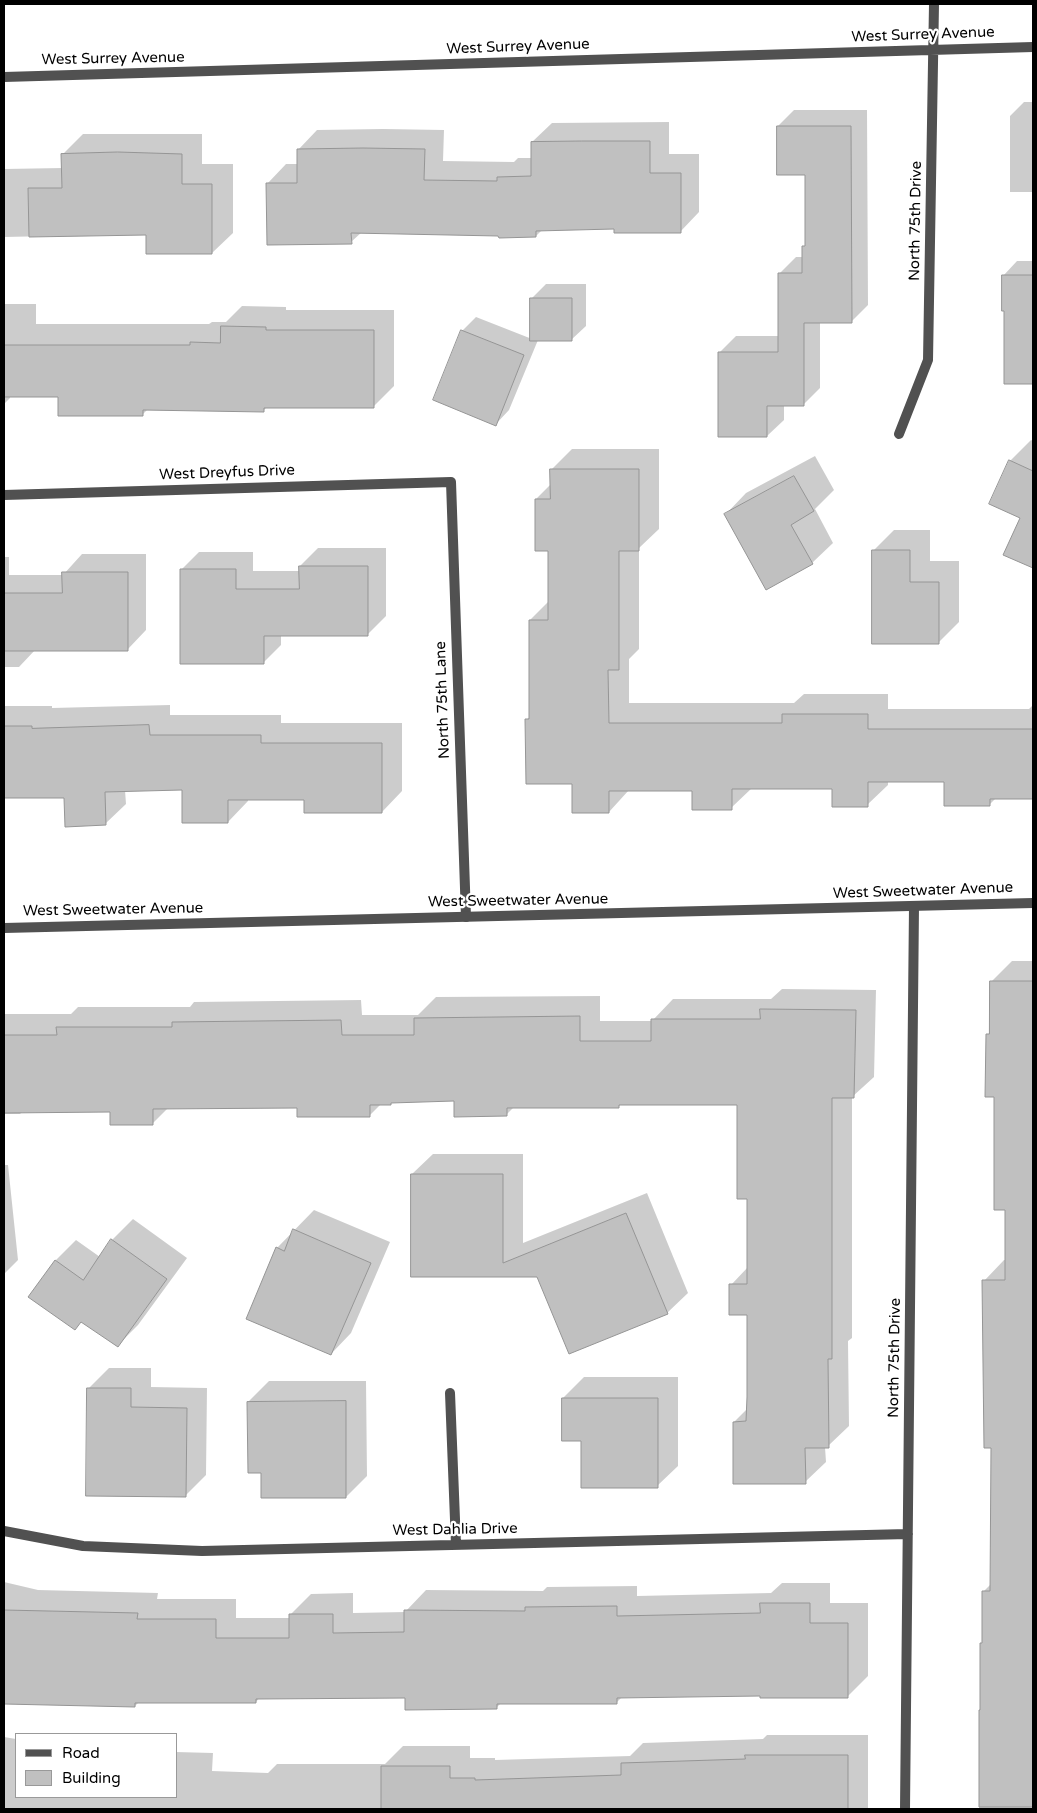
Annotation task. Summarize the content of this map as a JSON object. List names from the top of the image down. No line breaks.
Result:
{"streets":{"street":["West Surrey Avenue","North 75th Drive","West Dreyfus Drive","North 75th Lane","West Sweetwater Avenue","West Dahlia Drive"]},"crossings":[["West Surrey Avenue","North 75th Drive"],["North 75th Drive","West Sweetwater Avenue"],["North 75th Drive","West Dahlia Drive"],["West Dreyfus Drive","North 75th Lane"],["North 75th Lane","West Sweetwater Avenue"]],"legend":["Road","Building"]}
